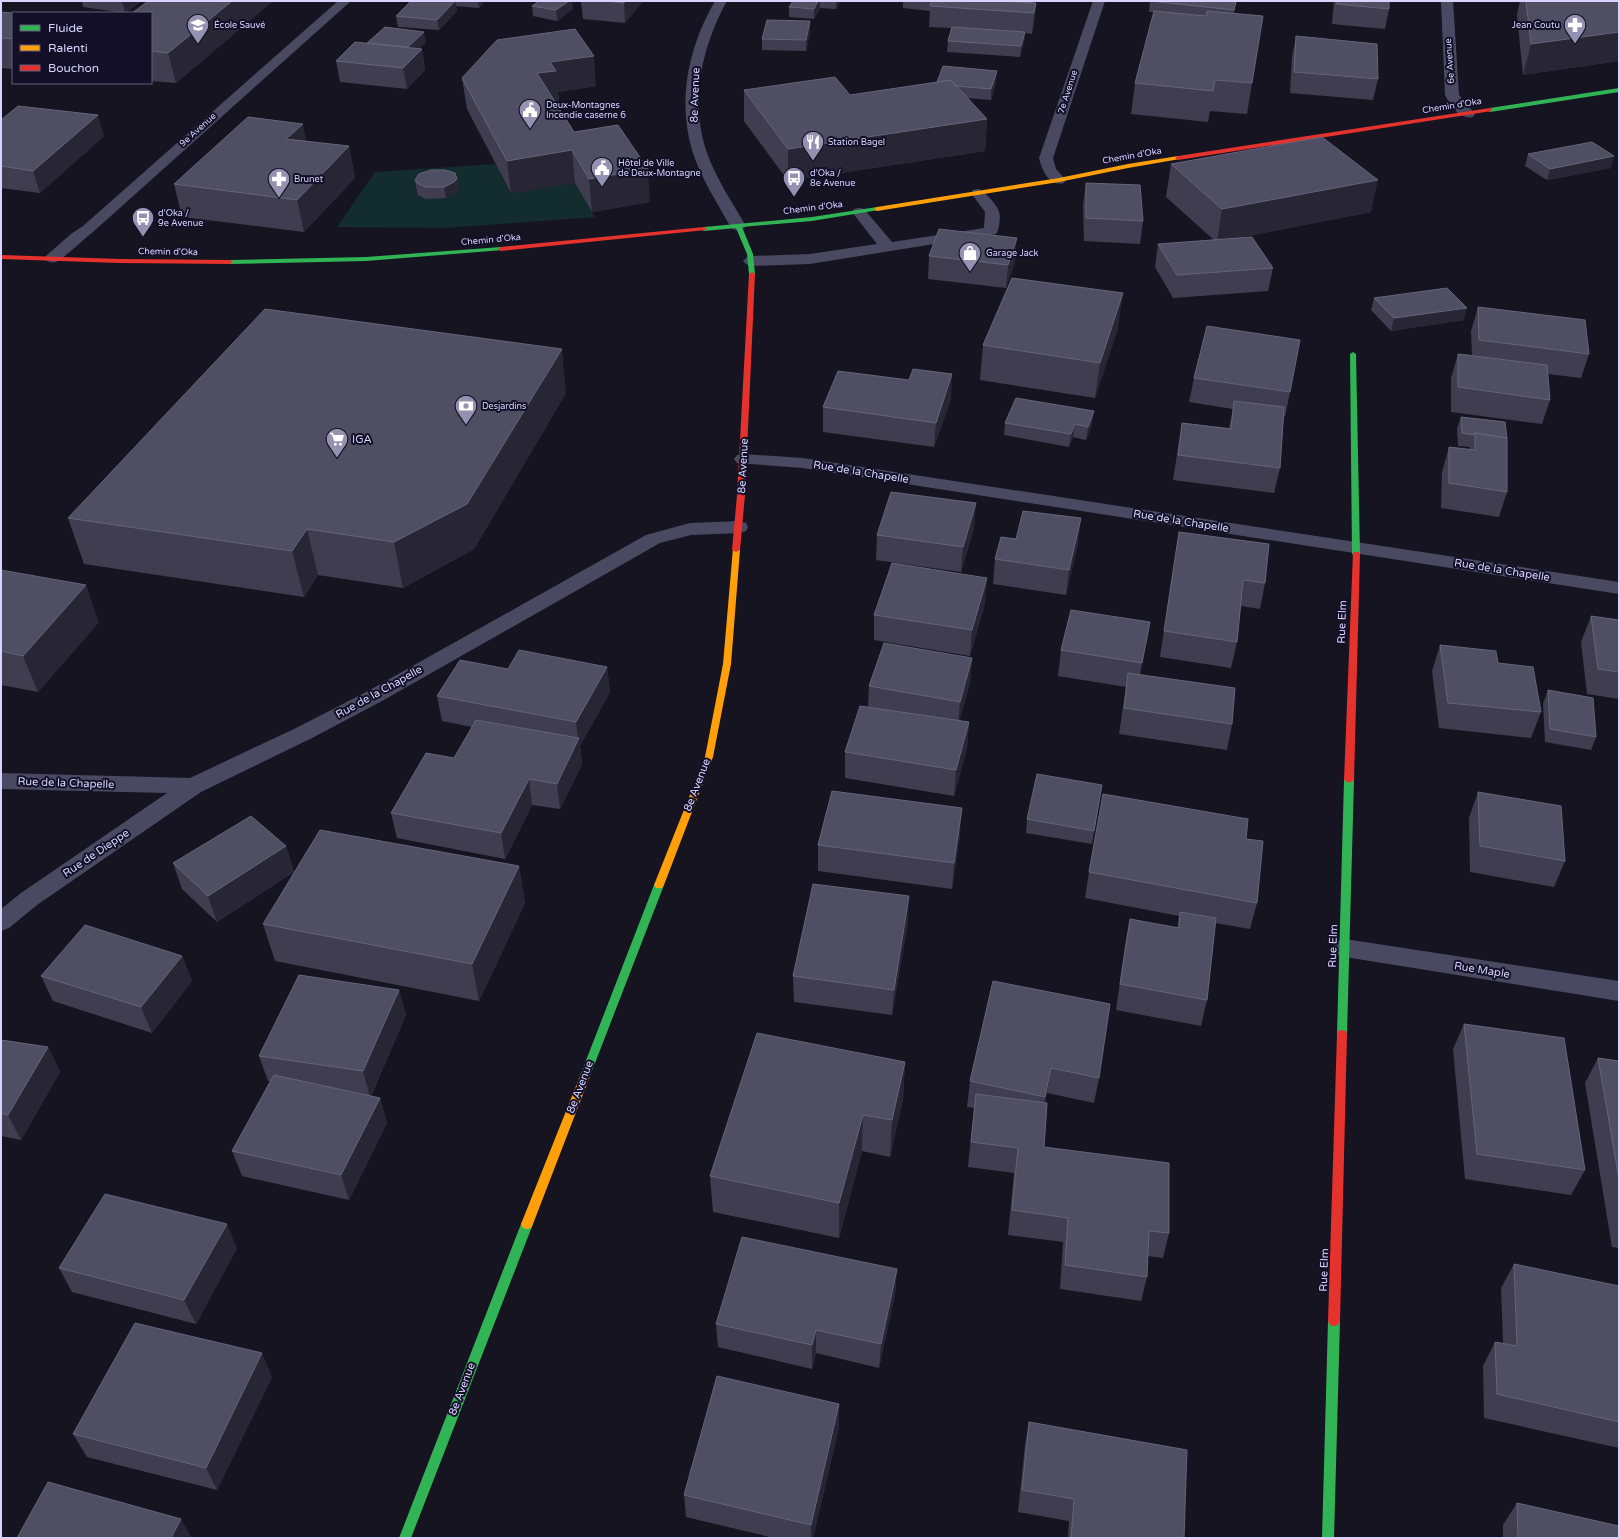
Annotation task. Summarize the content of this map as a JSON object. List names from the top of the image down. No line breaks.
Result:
{"streets":{"street":["6e Avenue","7e Avenue","8e Avenue","Chemin d'Oka","9e Avenue","Rue de la Chapelle","Rue Elm","Rue de Dieppe","Rue Maple"]},"crossings":[["6e Avenue","Chemin d'Oka"],["7e Avenue","Chemin d'Oka"],["8e Avenue","Chemin d'Oka"],["8e Avenue","Rue de la Chapelle"],["Chemin d'Oka","9e Avenue"],["Rue de la Chapelle","Rue Elm"],["Rue de la Chapelle","Rue de Dieppe"],["Rue Elm","Rue Maple"]],"places":{"school or university":["École Sauvé"],"pharmacy":["Jean Coutu","Brunet"],"public building":["Deux-Montagnes Incendie caserne 6","Hôtel de Ville de Deux-Montagne"],"restaurant":["Station Bagel"],"bus stop":["d'Oka / 8e Avenue","d'Oka / 9e Avenue"],"shop":["Garage Jack"],"bank":["Desjardins"],"supermarket":["IGA"]},"legend":["Fluide","Ralenti","Bouchon"]}
